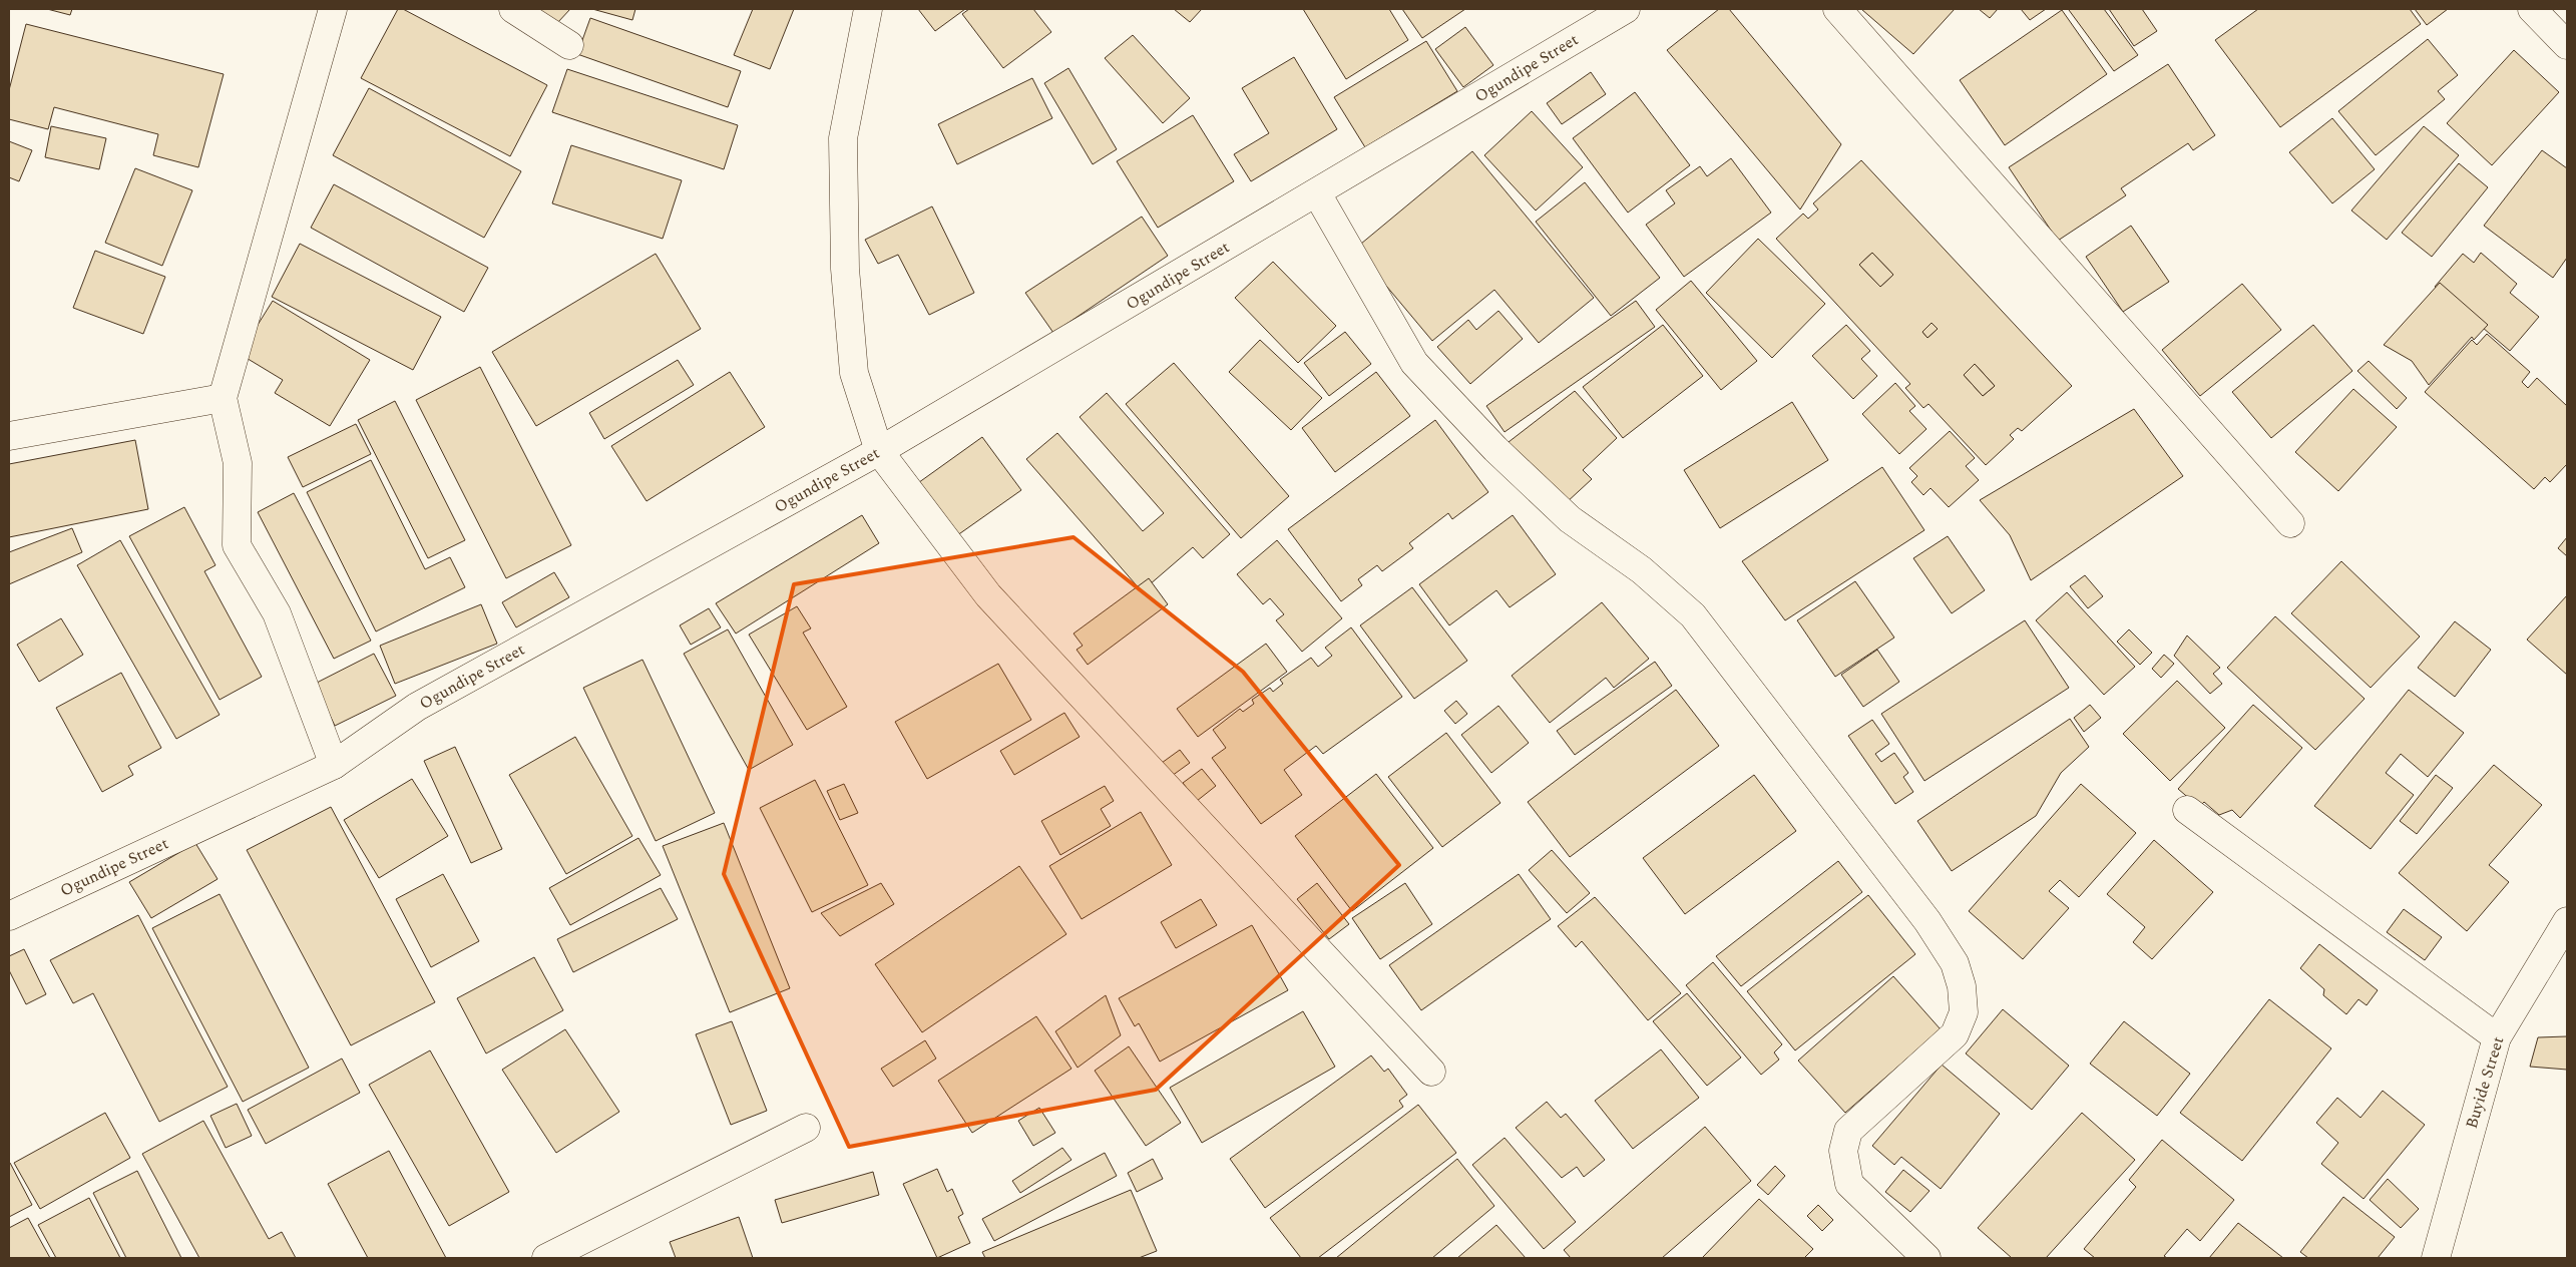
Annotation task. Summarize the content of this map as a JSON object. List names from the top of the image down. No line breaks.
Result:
{"streets":{"street":["Ogundipe Street","Buyide Street"]}}
